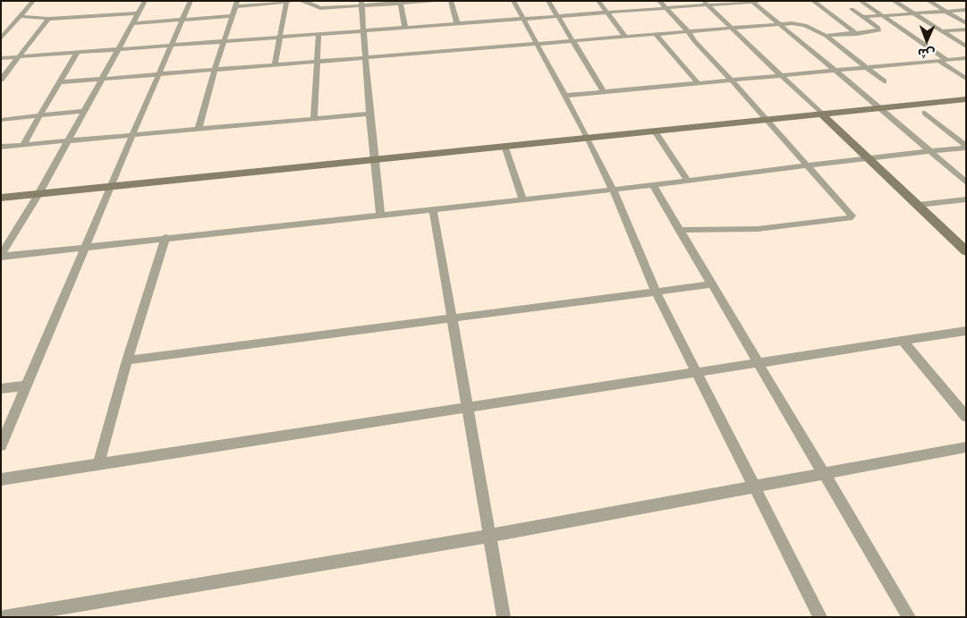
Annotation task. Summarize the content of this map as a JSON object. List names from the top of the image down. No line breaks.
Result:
{"north":"bottom"}
